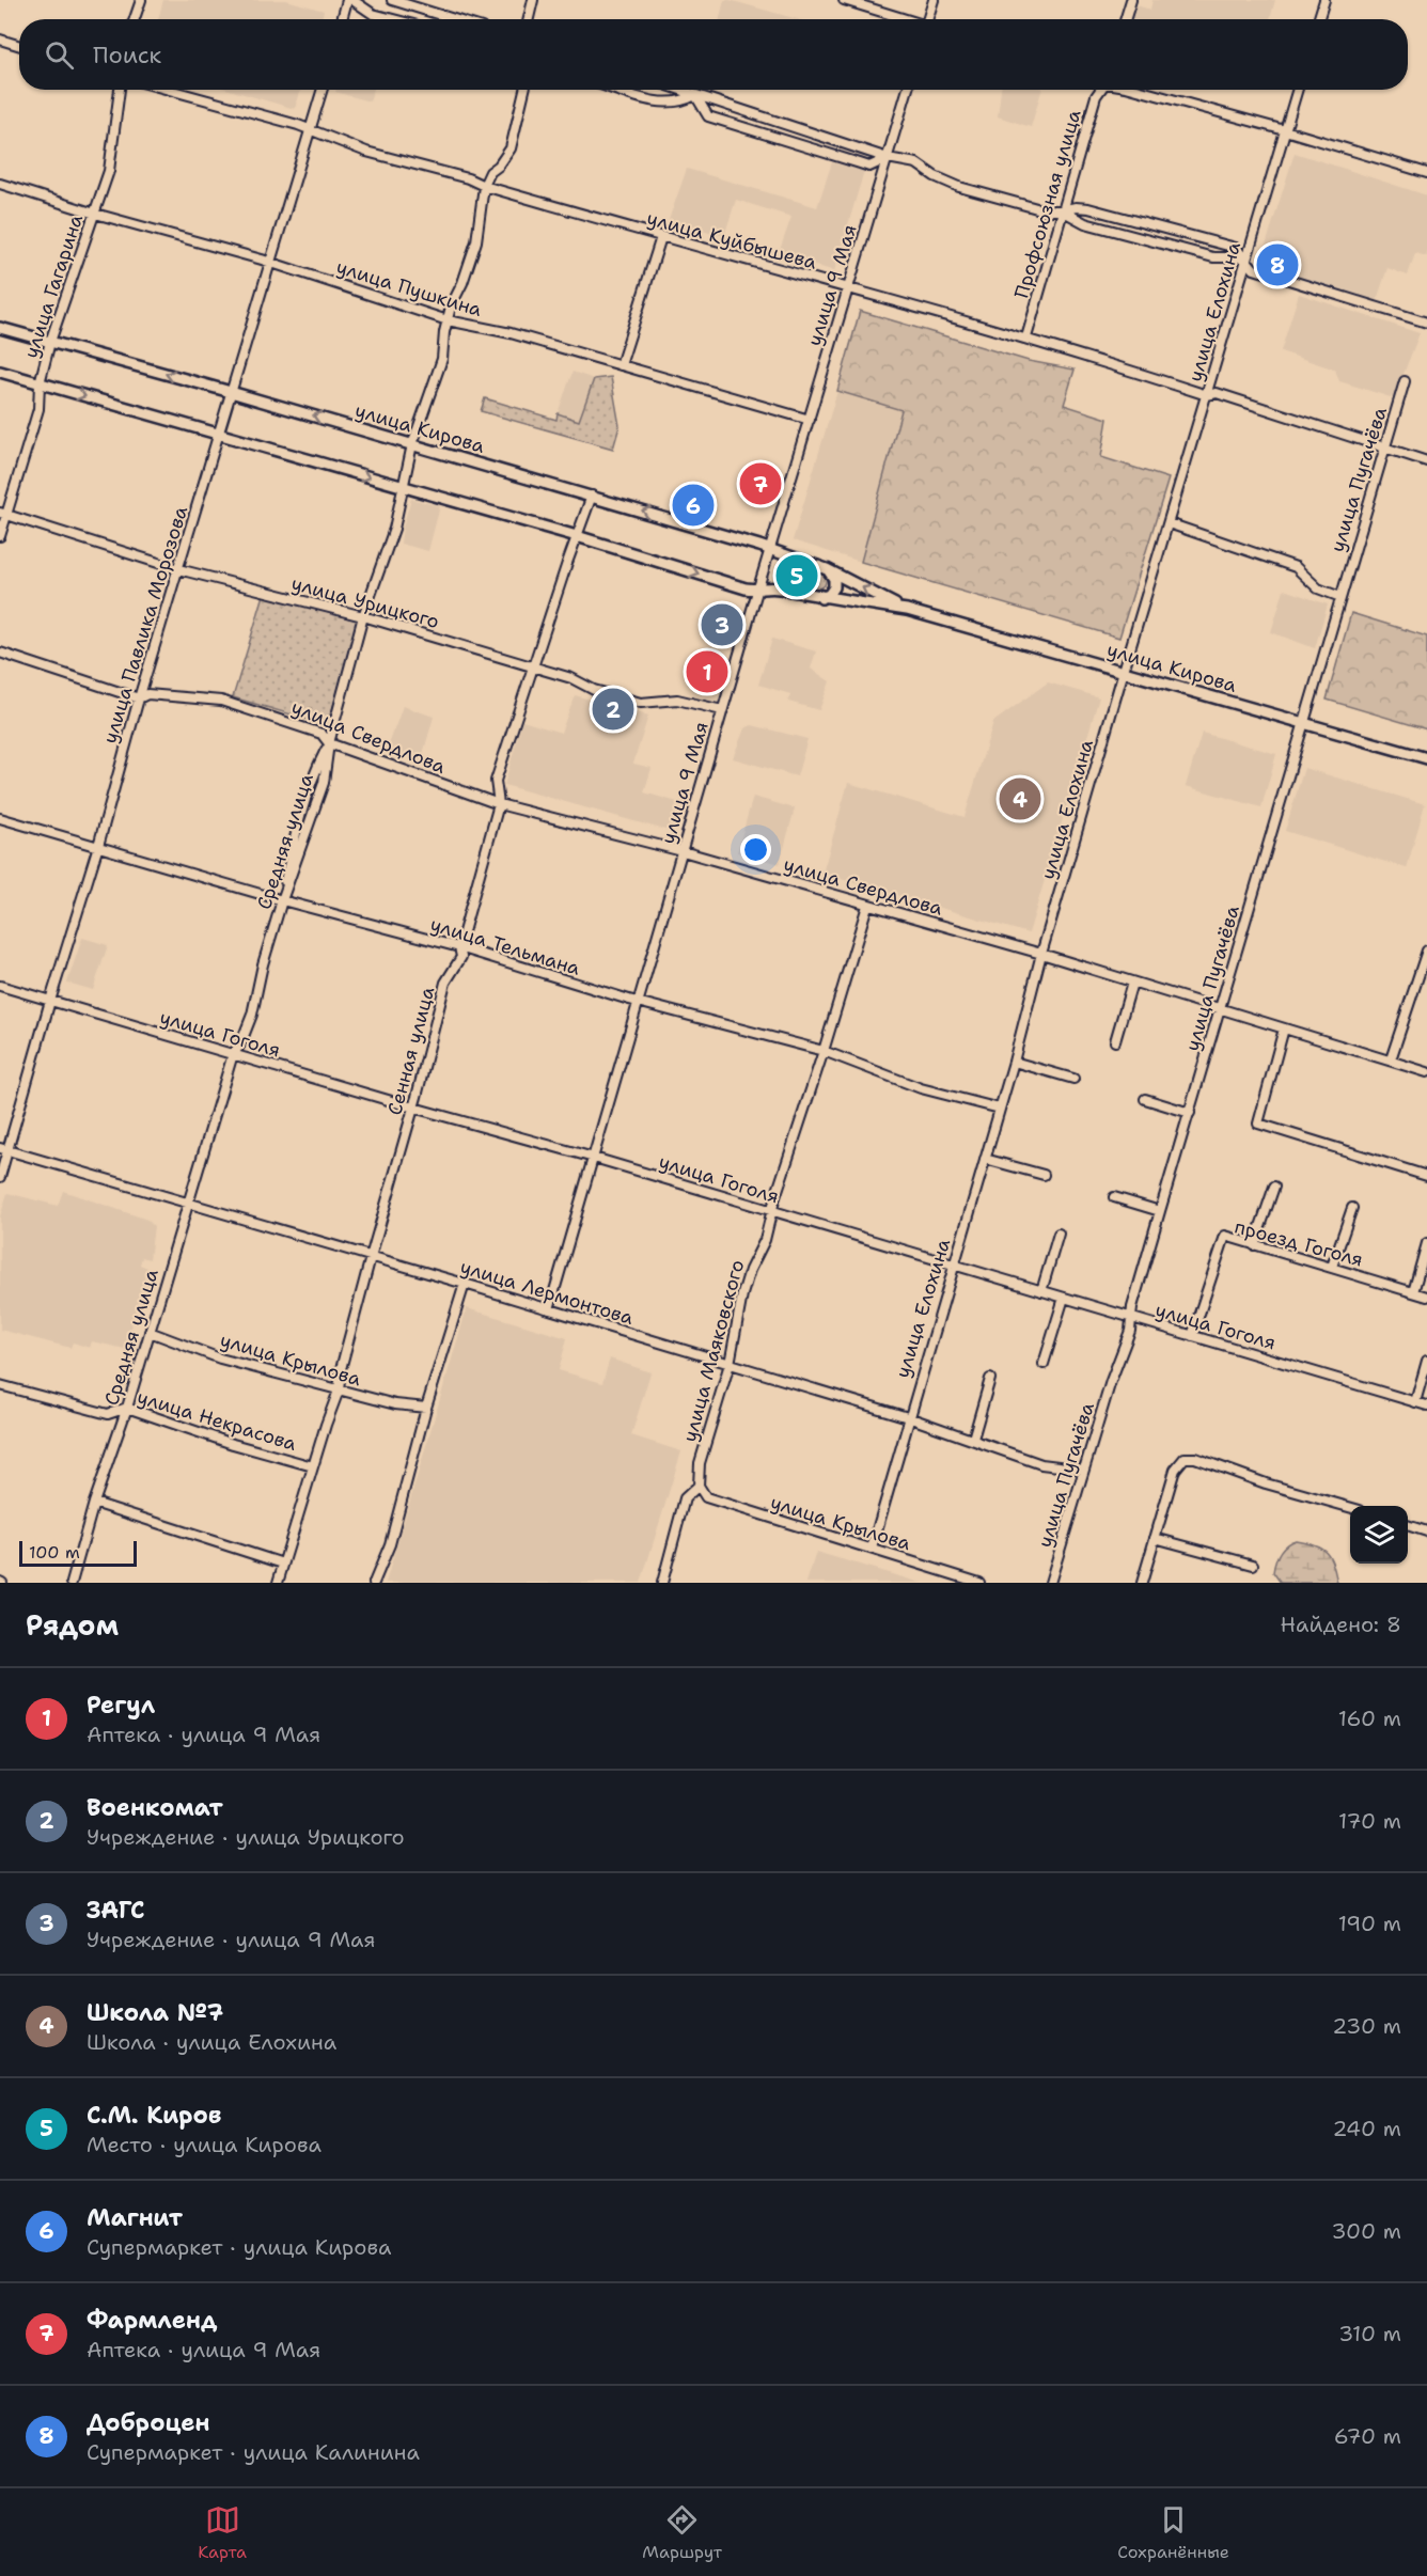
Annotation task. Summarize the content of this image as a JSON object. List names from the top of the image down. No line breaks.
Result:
{"streets":{"main road":["улица Кирова"],"street":["Профсоюзная улица","улица Куйбышева","улица 9 Мая","улица Гагарина","улица Пушкина","улица Елохина","улица Пугачёва","улица Урицкого","улица Павлика Морозова","улица Свердлова","Средняя улица","улица Тельмана","улица Гоголя","Сенная улица","проезд Гоголя","улица Лермонтова","улица Маяковского","улица Крылова","улица Некрасова"]},"crossings":[["Профсоюзная улица","улица Куйбышева"],["улица Куйбышева","улица 9 Мая"],["улица Куйбышева","улица Елохина"],["улица Куйбышева","улица Пугачёва"],["улица Куйбышева","улица Павлика Морозова"],["улица Куйбышева","Средняя улица"],["улица 9 Мая","улица Пушкина"],["улица 9 Мая","улица Кирова"],["улица 9 Мая","улица Урицкого"],["улица 9 Мая","улица Свердлова"],["улица 9 Мая","улица Тельмана"],["улица 9 Мая","улица Гоголя"],["улица 9 Мая","улица Лермонтова"],["улица Гагарина","улица Пушкина"],["улица Гагарина","улица Кирова"],["улица Гагарина","улица Урицкого"],["улица Пушкина","улица Павлика Морозова"],["улица Пушкина","Средняя улица"],["улица Елохина","улица Кирова"],["улица Елохина","улица Свердлова"],["улица Елохина","улица Тельмана"],["улица Елохина","улица Гоголя"],["улица Елохина","улица Лермонтова"],["улица Елохина","улица Крылова"],["улица Кирова","улица Пугачёва"],["улица Кирова","улица Павлика Морозова"],["улица Кирова","Средняя улица"],["улица Кирова","Сенная улица"],["улица Пугачёва","улица Свердлова"],["улица Пугачёва","улица Гоголя"],["улица Пугачёва","улица Лермонтова"],["улица Урицкого","улица Павлика Морозова"],["улица Урицкого","Средняя улица"],["улица Урицкого","Сенная улица"],["улица Павлика Морозова","улица Свердлова"],["улица Павлика Морозова","улица Тельмана"],["улица Павлика Морозова","улица Гоголя"],["улица Павлика Морозова","улица Лермонтова"],["улица Свердлова","Средняя улица"],["улица Свердлова","Сенная улица"],["улица Свердлова","улица Маяковского"],["Средняя улица","улица Тельмана"],["Средняя улица","улица Гоголя"],["Средняя улица","улица Лермонтова"],["Средняя улица","улица Крылова"],["Средняя улица","улица Некрасова"],["улица Тельмана","Сенная улица"],["улица Тельмана","улица Маяковского"],["улица Гоголя","Сенная улица"],["улица Гоголя","проезд Гоголя"],["улица Гоголя","улица Маяковского"],["Сенная улица","улица Лермонтова"],["Сенная улица","улица Крылова"],["Сенная улица","улица Некрасова"],["улица Лермонтова","улица Маяковского"],["улица Маяковского","улица Крылова"]],"scale_bar":"100 m","page":{"search":"Поиск","pins":["8","7","6","5","3","1","2","4"],"scale":"100 m","heading":["Рядом","Найдено: 8"],"list":[{"mark":"1","name":"Регул","note":"Аптека · улица 9 Мая","value":"160 m"},{"mark":"2","name":"Военкомат","note":"Учреждение · улица Урицкого","value":"170 m"},{"mark":"3","name":"ЗАГС","note":"Учреждение · улица 9 Мая","value":"190 m"},{"mark":"4","name":"Школа №7","note":"Школа · улица Елохина","value":"230 m"},{"mark":"5","name":"С.М. Киров","note":"Место · улица Кирова","value":"240 m"},{"mark":"6","name":"Магнит","note":"Супермаркет · улица Кирова","value":"300 m"},{"mark":"7","name":"Фармленд","note":"Аптека · улица 9 Мая","value":"310 m"},{"mark":"8","name":"Доброцен","note":"Супермаркет · улица Калинина","value":"670 m"}],"nav":["Карта","Маршрут","Сохранённые"]}}
